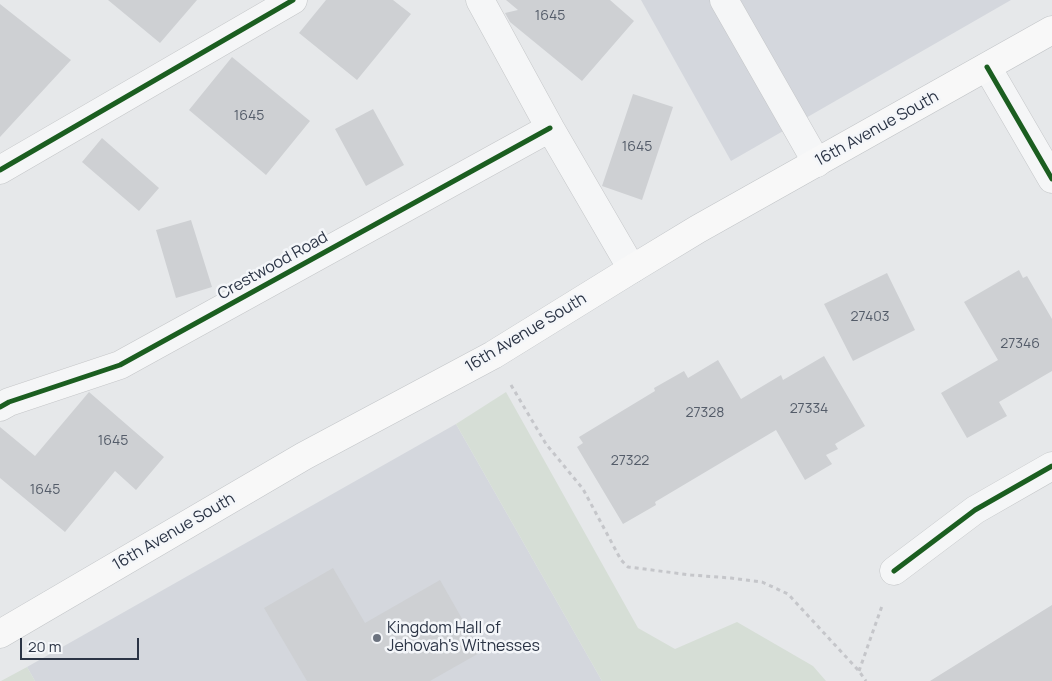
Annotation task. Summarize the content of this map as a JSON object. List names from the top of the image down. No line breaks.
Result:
{"streets":{"main road":["16th Avenue South"],"street":["Crestwood Road"]},"places":["Kingdom Hall of Jehovah's Witnesses"],"house_numbers":["1645","1645","1645","27403","27346","27334","27328","1645","27322","1645"],"scale_bar":"20 m"}
